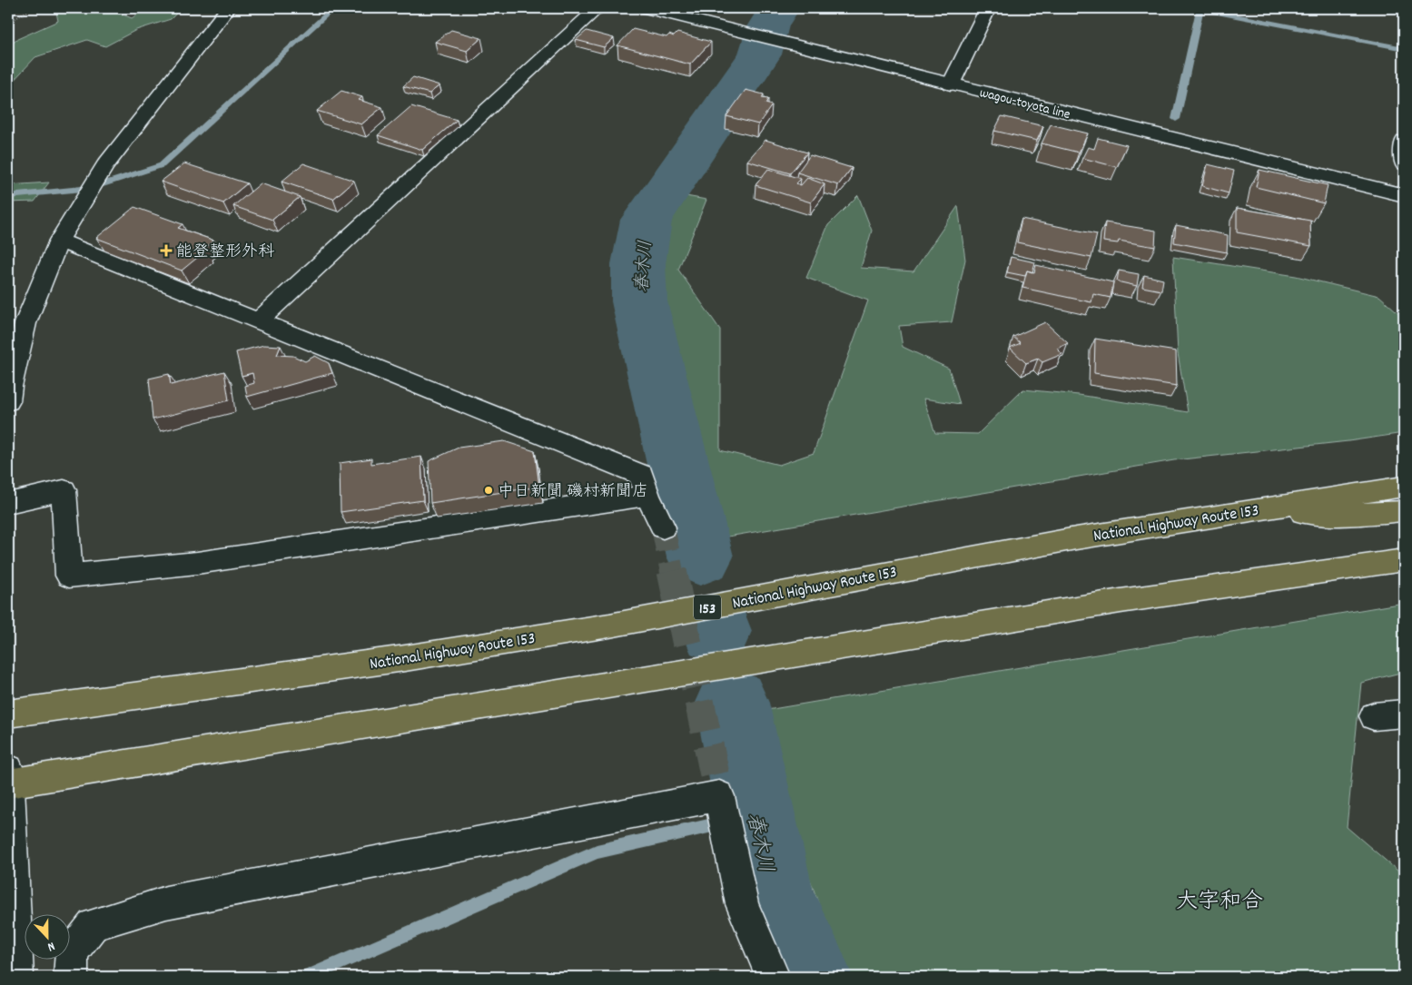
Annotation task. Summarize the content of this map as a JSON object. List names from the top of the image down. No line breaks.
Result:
{"streets":{"highway":["National Highway Route 153","153"],"street":["wagou-toyota line"]},"districts":["大字和合"],"water":["春木川"],"places":{"health":["能登整形外科"],"other":["中日新聞 磯村新聞店"]},"north":"bottom"}
